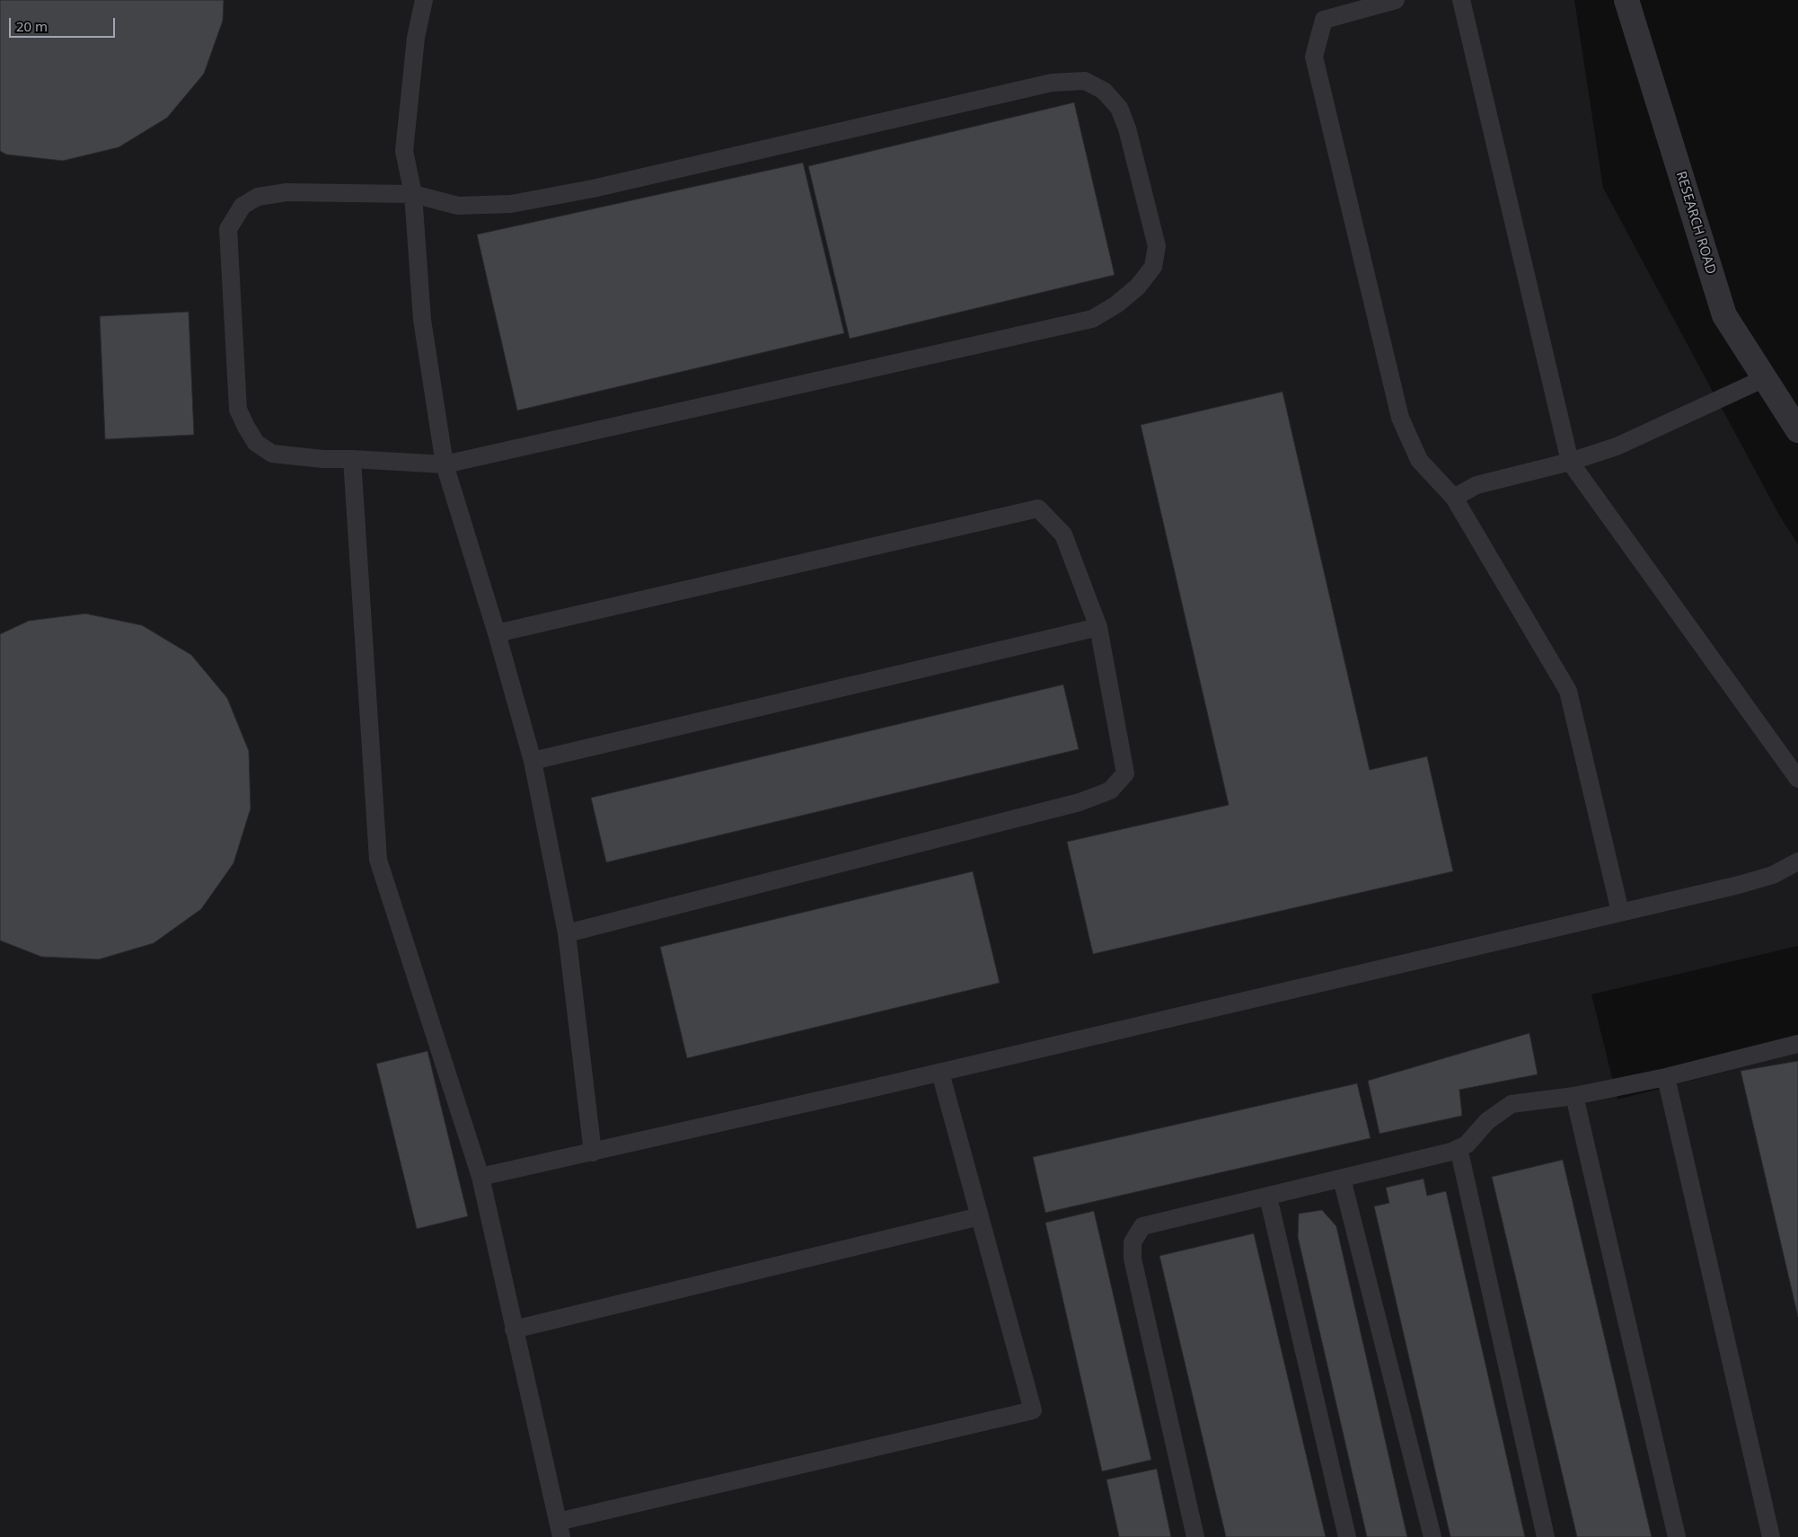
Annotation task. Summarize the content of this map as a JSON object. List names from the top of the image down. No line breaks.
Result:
{"streets":{"street":["RESEARCH ROAD"]},"scale_bar":"20 m"}
